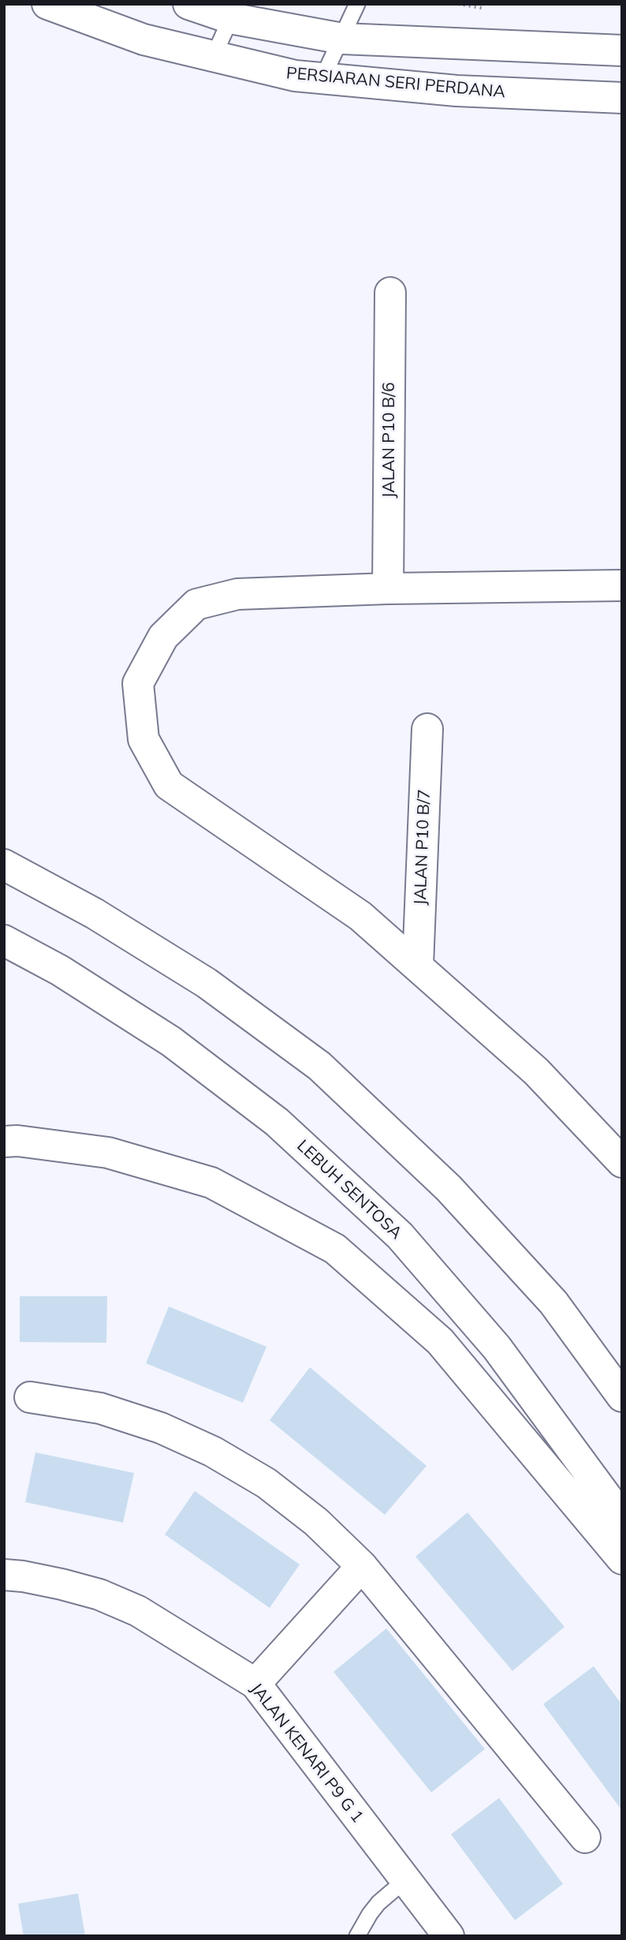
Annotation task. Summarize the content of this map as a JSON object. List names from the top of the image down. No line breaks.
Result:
{"streets":{"street":["PERSIARAN SERI PERDANA","JALAN P10 B/6","JALAN P10 B/7","LEBUH SENTOSA","JALAN KENARI P9 G 1"]}}
